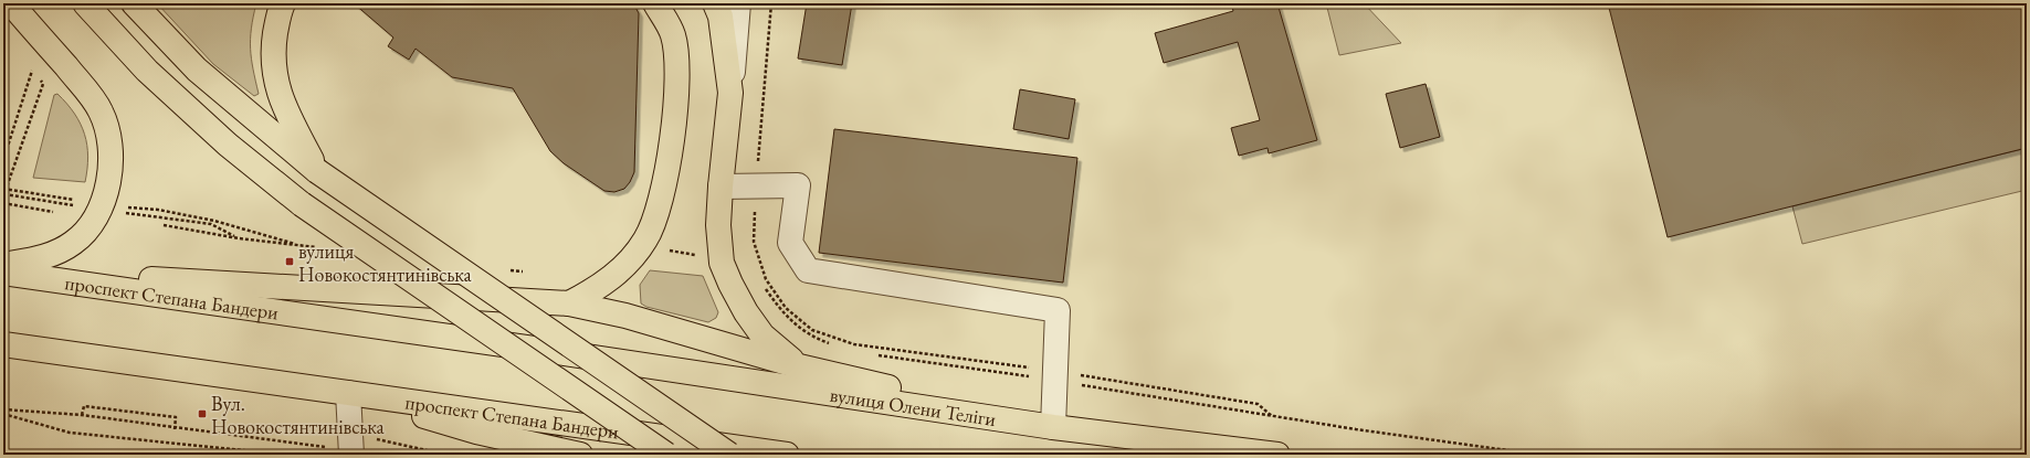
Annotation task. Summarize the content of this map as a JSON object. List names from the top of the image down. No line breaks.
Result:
{"streets":{"main road":["проспект Степана Бандери","вулиця Олени Теліги"]},"crossings":[["проспект Степана Бандери","вулиця Олени Теліги"]],"places":{"transit":["вулиця Новокостянтинівська","Вул. Новокостянтинівська"]}}
